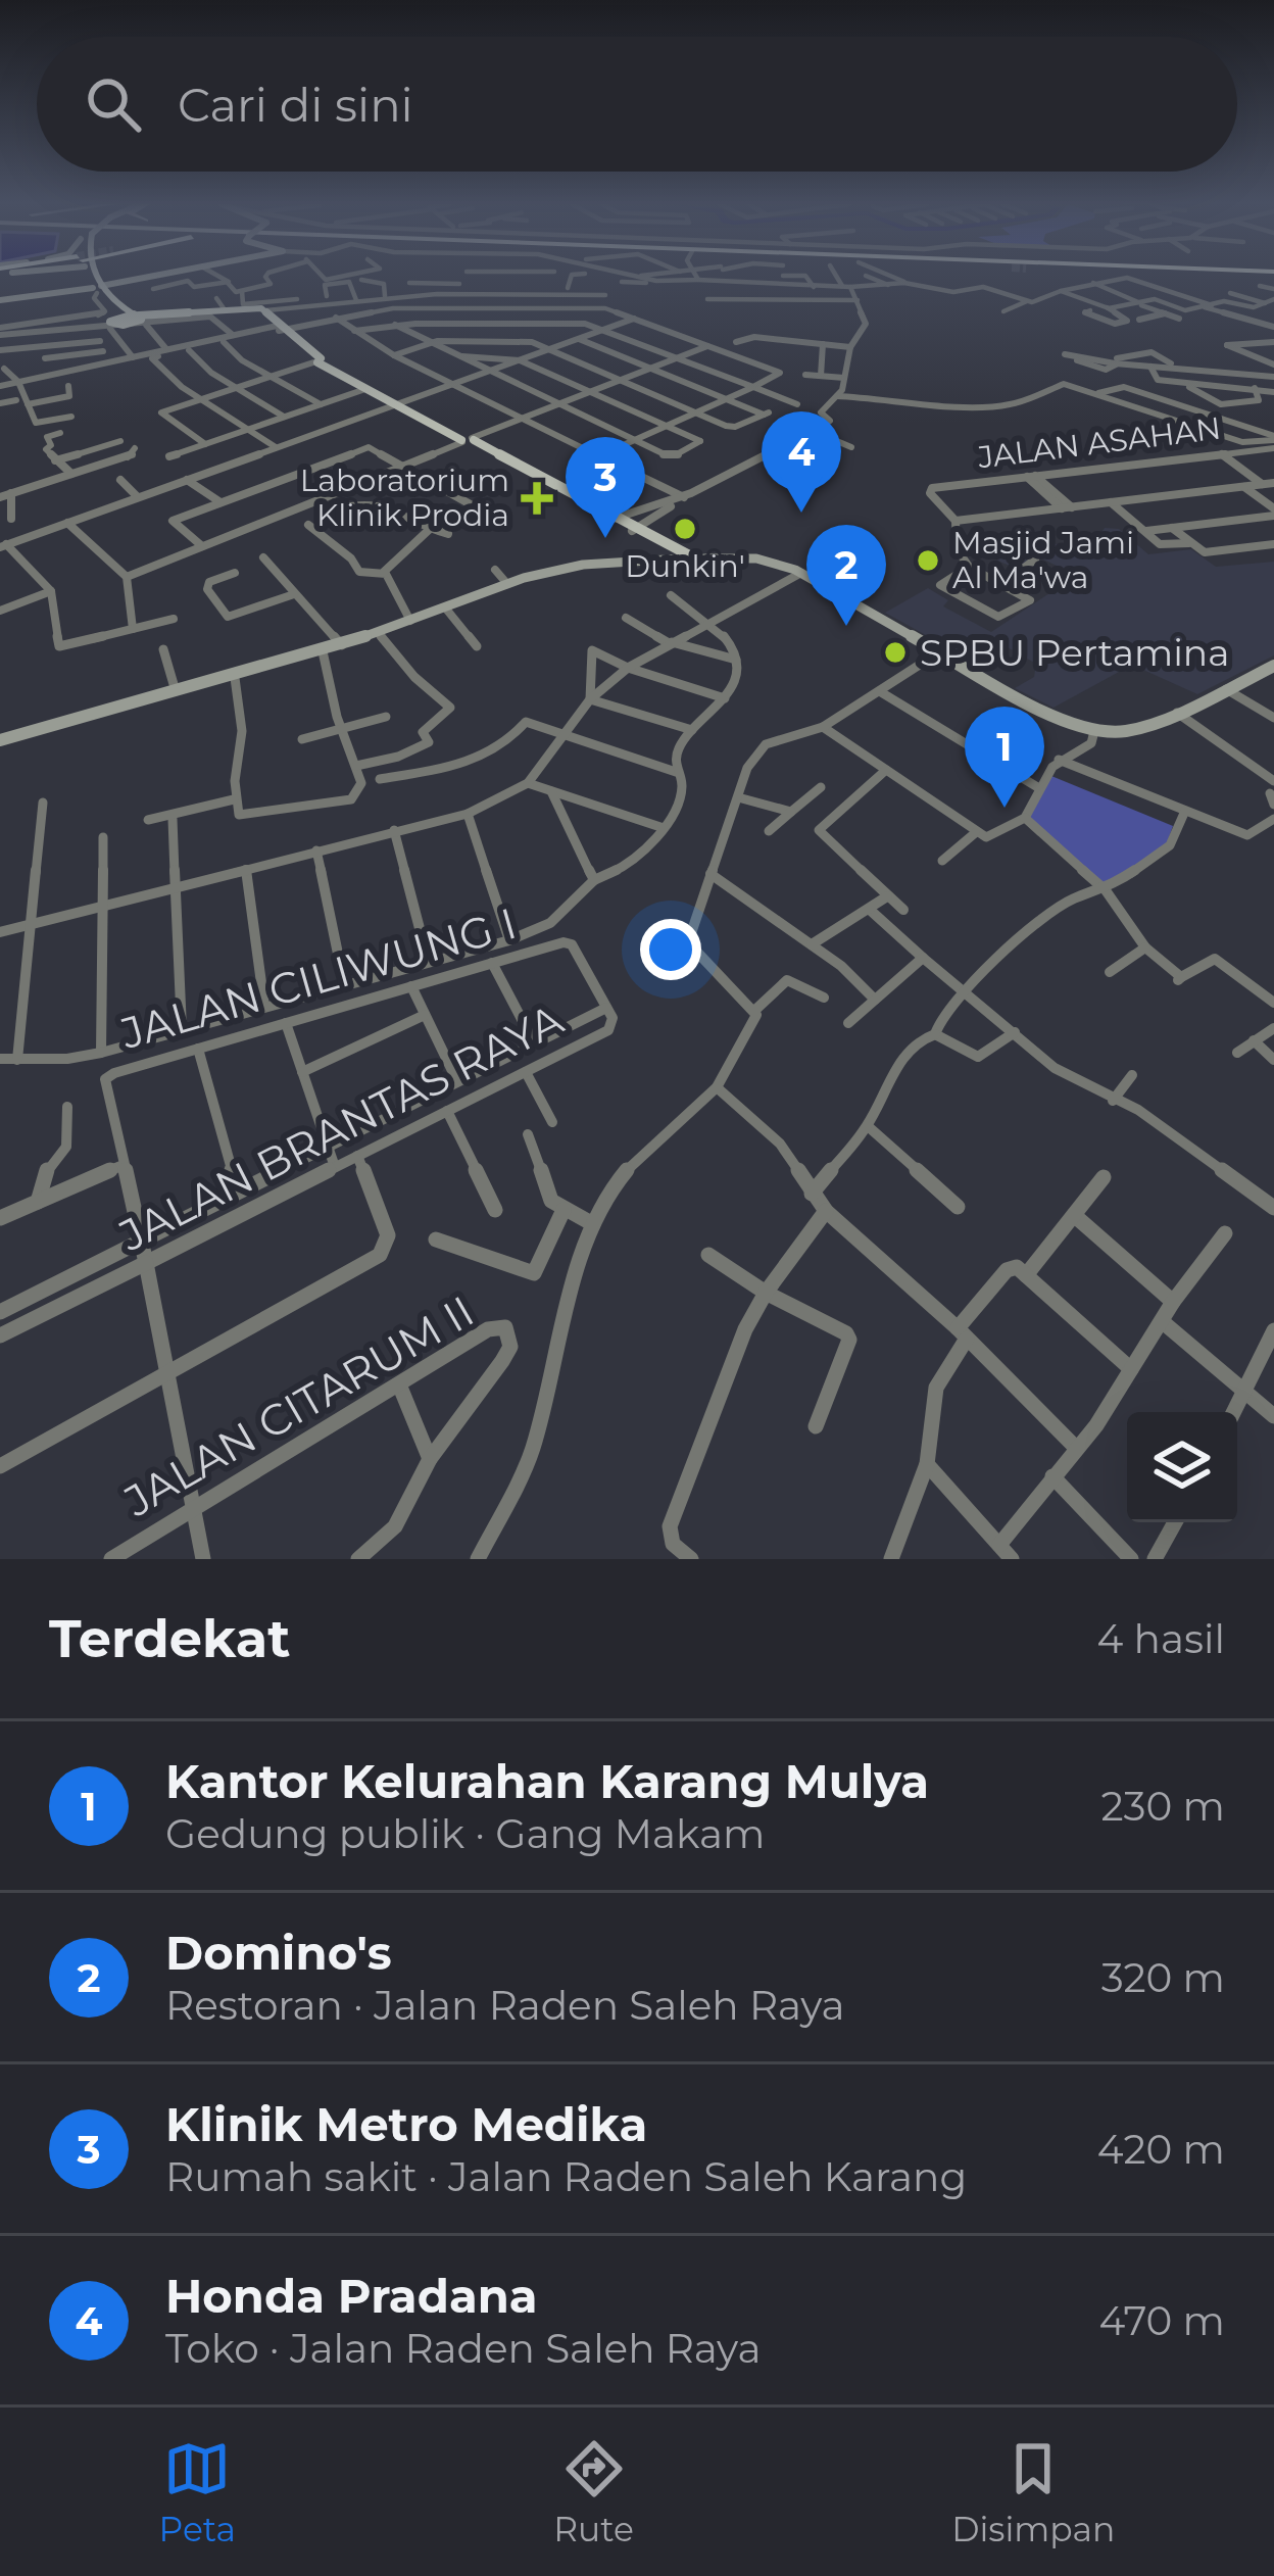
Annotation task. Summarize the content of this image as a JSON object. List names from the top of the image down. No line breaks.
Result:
{"streets":{"street":["JALAN ASAHAN","JALAN CILIWUNG I","JALAN BRANTAS RAYA","JALAN CITARUM II"]},"crossings":[["JALAN CILIWUNG I","JALAN BRANTAS RAYA"],["JALAN CILIWUNG I","JALAN CITARUM II"]],"places":{"health":["Laboratorium Klinik Prodia"],"other":["Dunkin'","Masjid Jami Al Ma'wa","SPBU Pertamina"]},"page":{"search":"Cari di sini","pins":["4","3","2","1"],"heading":["Terdekat","4 hasil"],"list":[{"mark":"1","name":"Kantor Kelurahan Karang Mulya","note":"Gedung publik · Gang Makam","value":"230 m"},{"mark":"2","name":"Domino's","note":"Restoran · Jalan Raden Saleh Raya","value":"320 m"},{"mark":"3","name":"Klinik Metro Medika","note":"Rumah sakit · Jalan Raden Saleh Karang","value":"420 m"},{"mark":"4","name":"Honda Pradana","note":"Toko · Jalan Raden Saleh Raya","value":"470 m"}],"nav":["Peta","Rute","Disimpan"]}}
